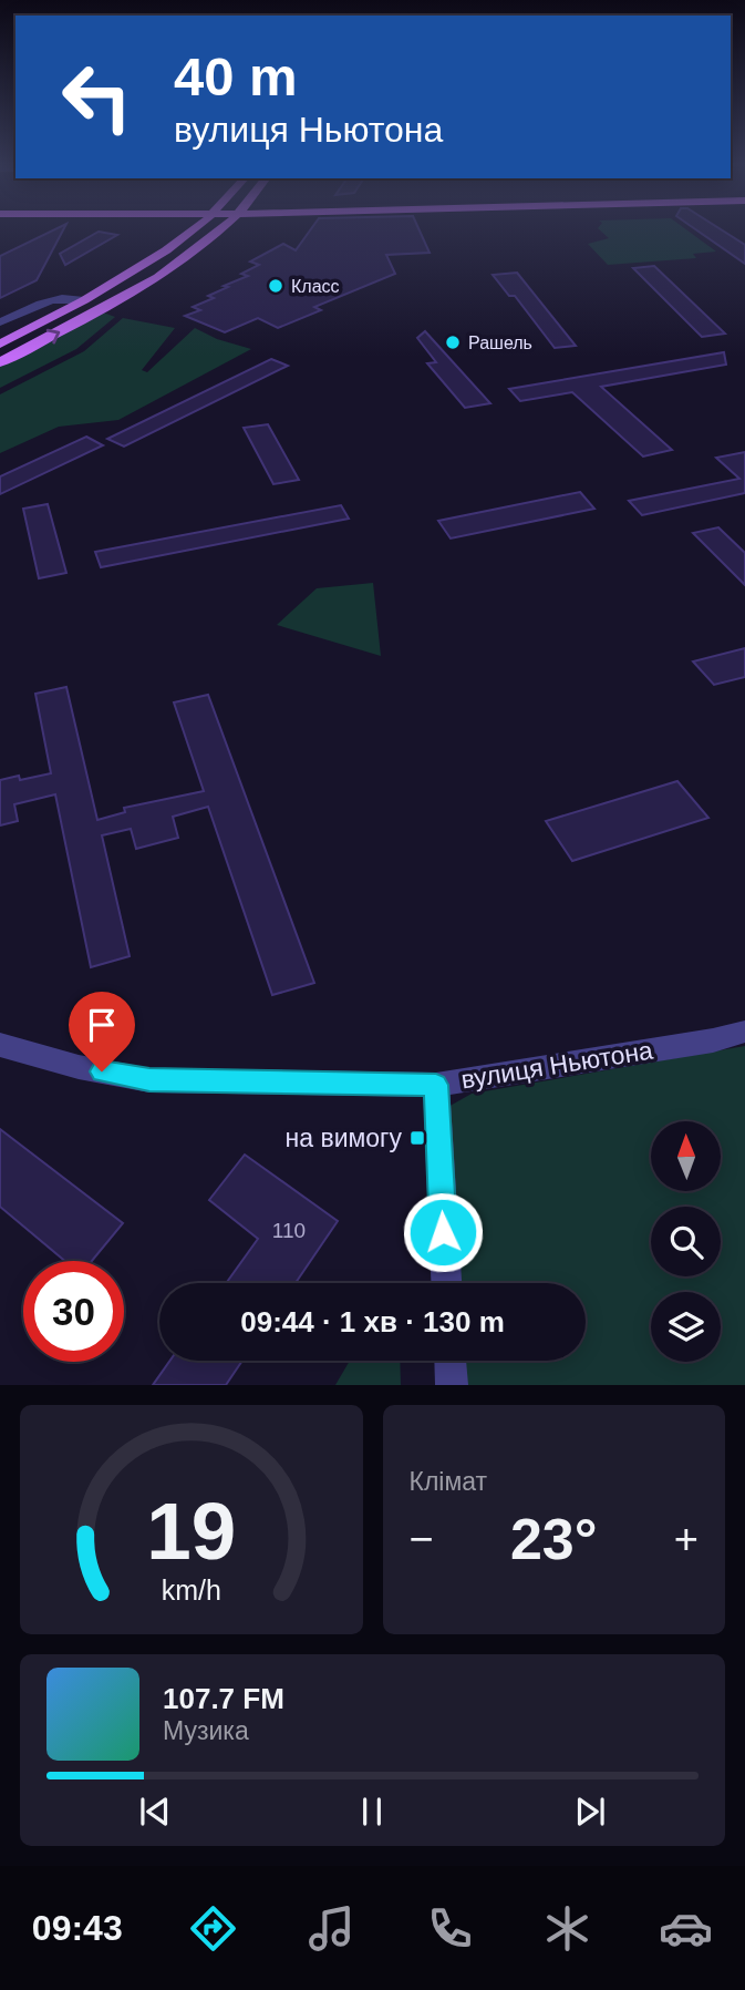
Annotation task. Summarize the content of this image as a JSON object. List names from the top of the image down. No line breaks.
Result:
{"streets":{"street":["вулиця Ньютона"]},"places":{"other":["Класс","Рашель"],"transit":["на вимогу"]},"house_numbers":["110"],"north":"top","page":{"turn":["40 m","вулиця Ньютона"],"limit":"30","trip":"09:44 · 1 хв · 130 m","tile":"Клімат","heat":["−","23°","+"],"song":["107.7 FM","Музика"],"tabs":"09:43","gauge":["19","km/h"]}}
